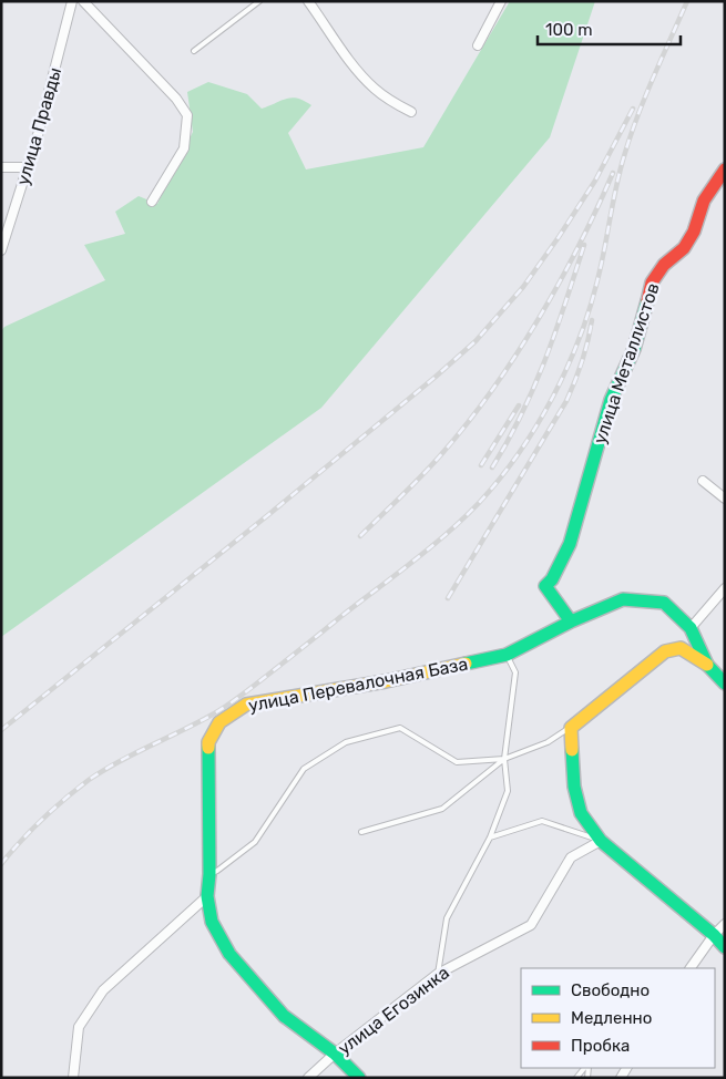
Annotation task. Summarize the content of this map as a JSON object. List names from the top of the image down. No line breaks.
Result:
{"streets":{"street":["улица Правды","улица Металлистов","улица Перевалочная База","улица Егозинка"]},"crossings":[["улица Металлистов","улица Перевалочная База"],["улица Перевалочная База","улица Егозинка"]],"legend":["Свободно","Медленно","Пробка"],"scale_bar":"100 m"}
